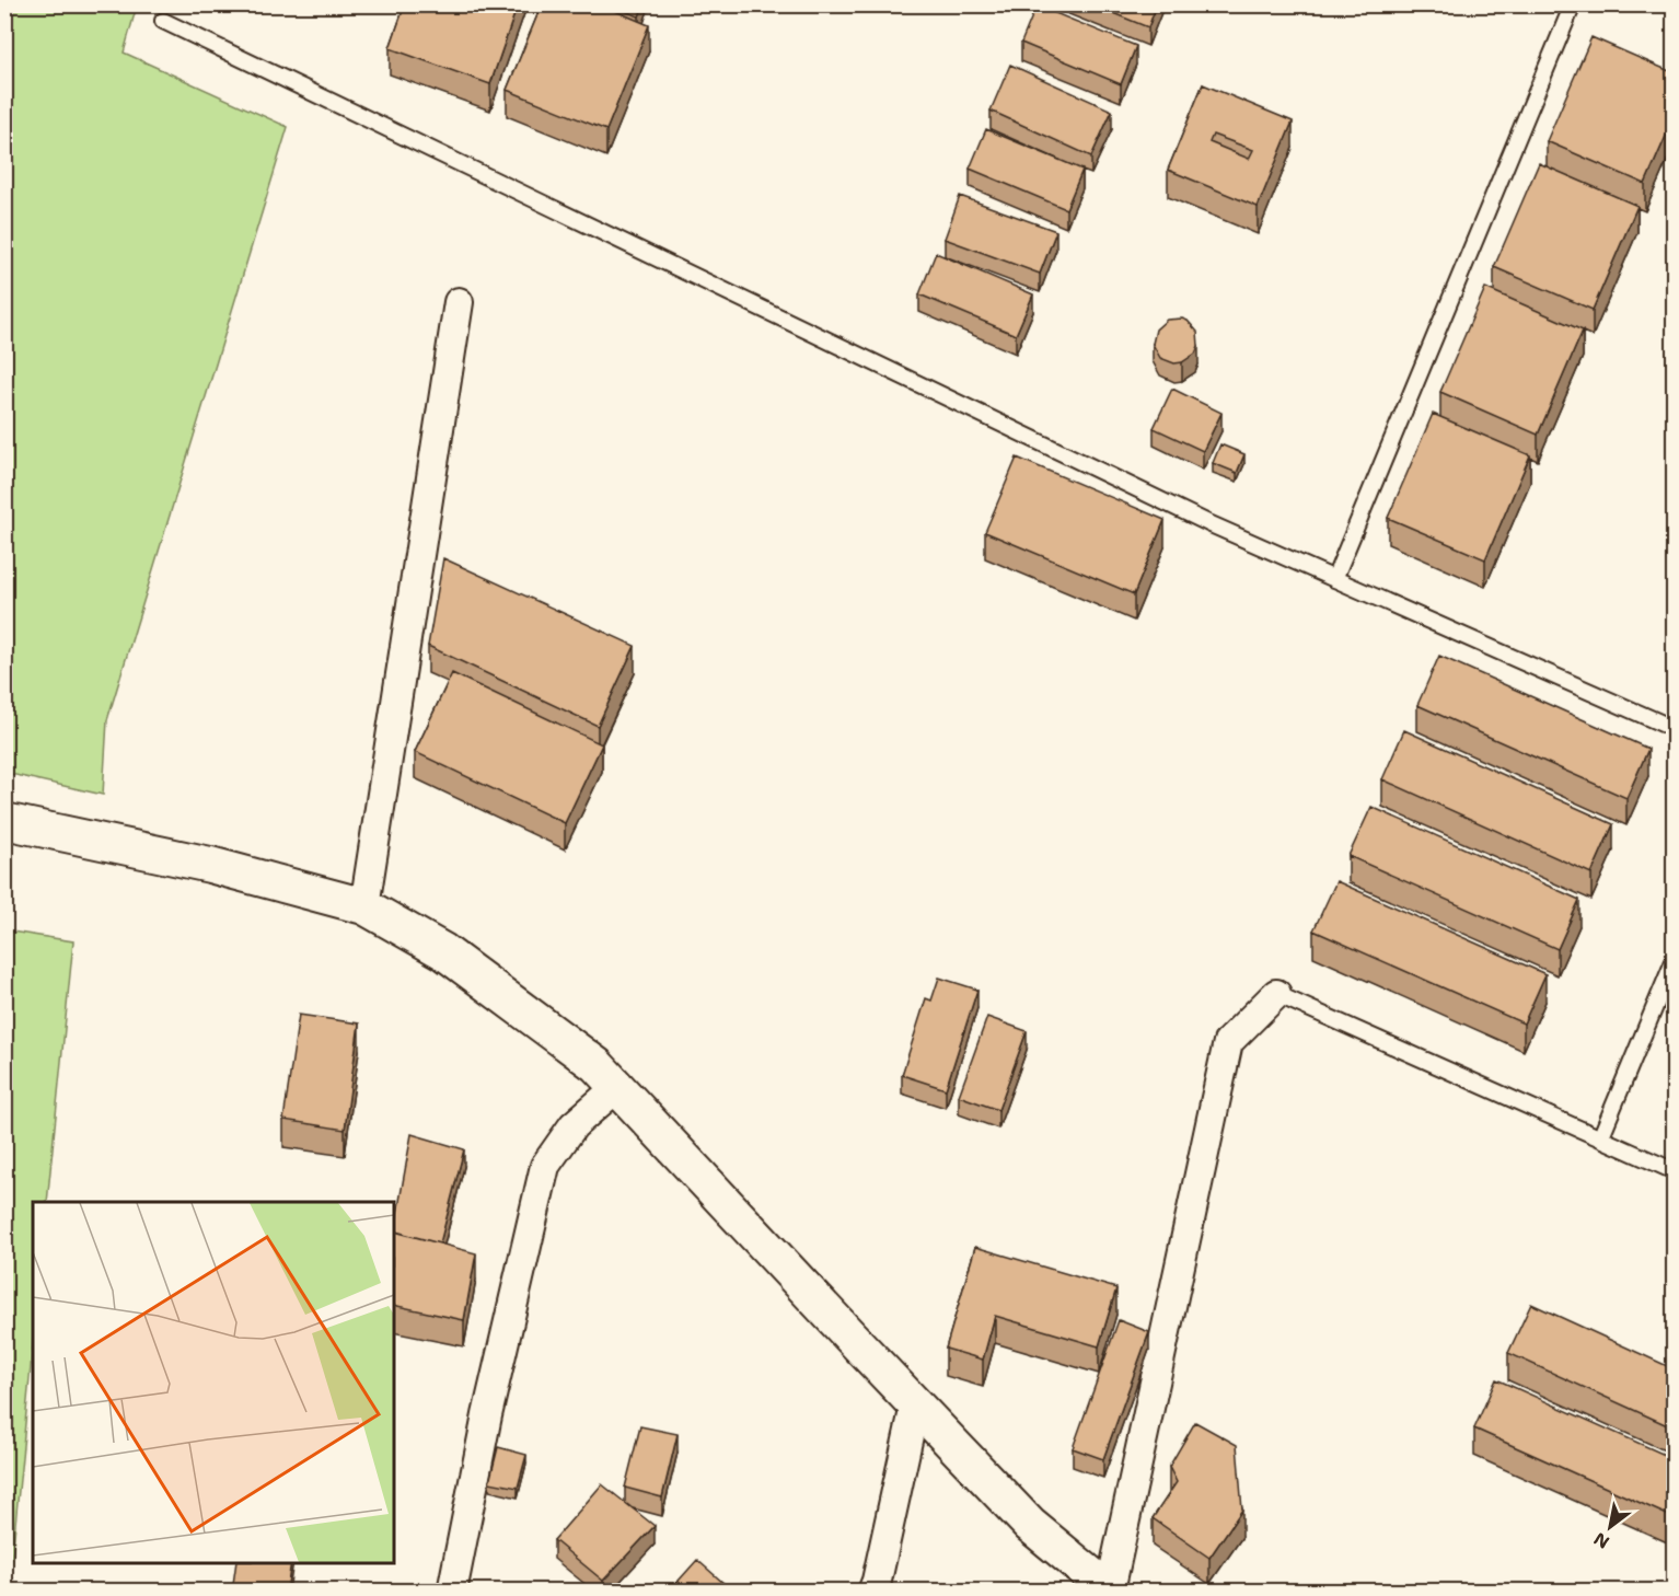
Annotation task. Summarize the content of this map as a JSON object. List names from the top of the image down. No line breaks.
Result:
{"north":"bottom left"}
